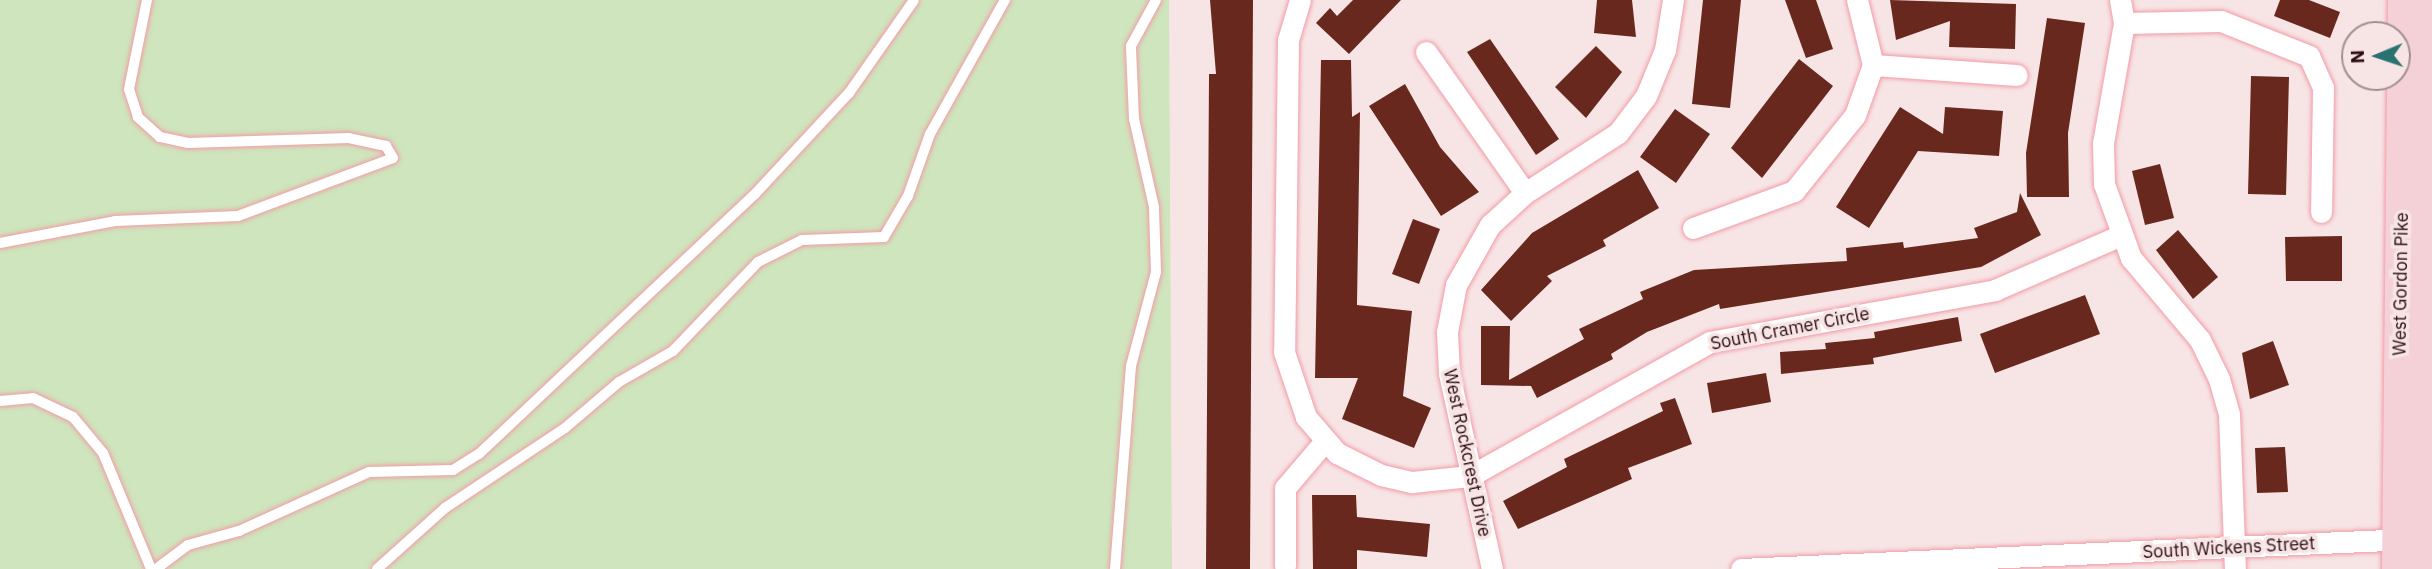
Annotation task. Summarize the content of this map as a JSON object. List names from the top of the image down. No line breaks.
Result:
{"streets":{"main road":["West Gordon Pike"],"street":["South Cramer Circle","West Rockcrest Drive","South Wickens Street"]},"crossings":[["West Gordon Pike","South Wickens Street"],["South Cramer Circle","West Rockcrest Drive"]],"north":"left"}
